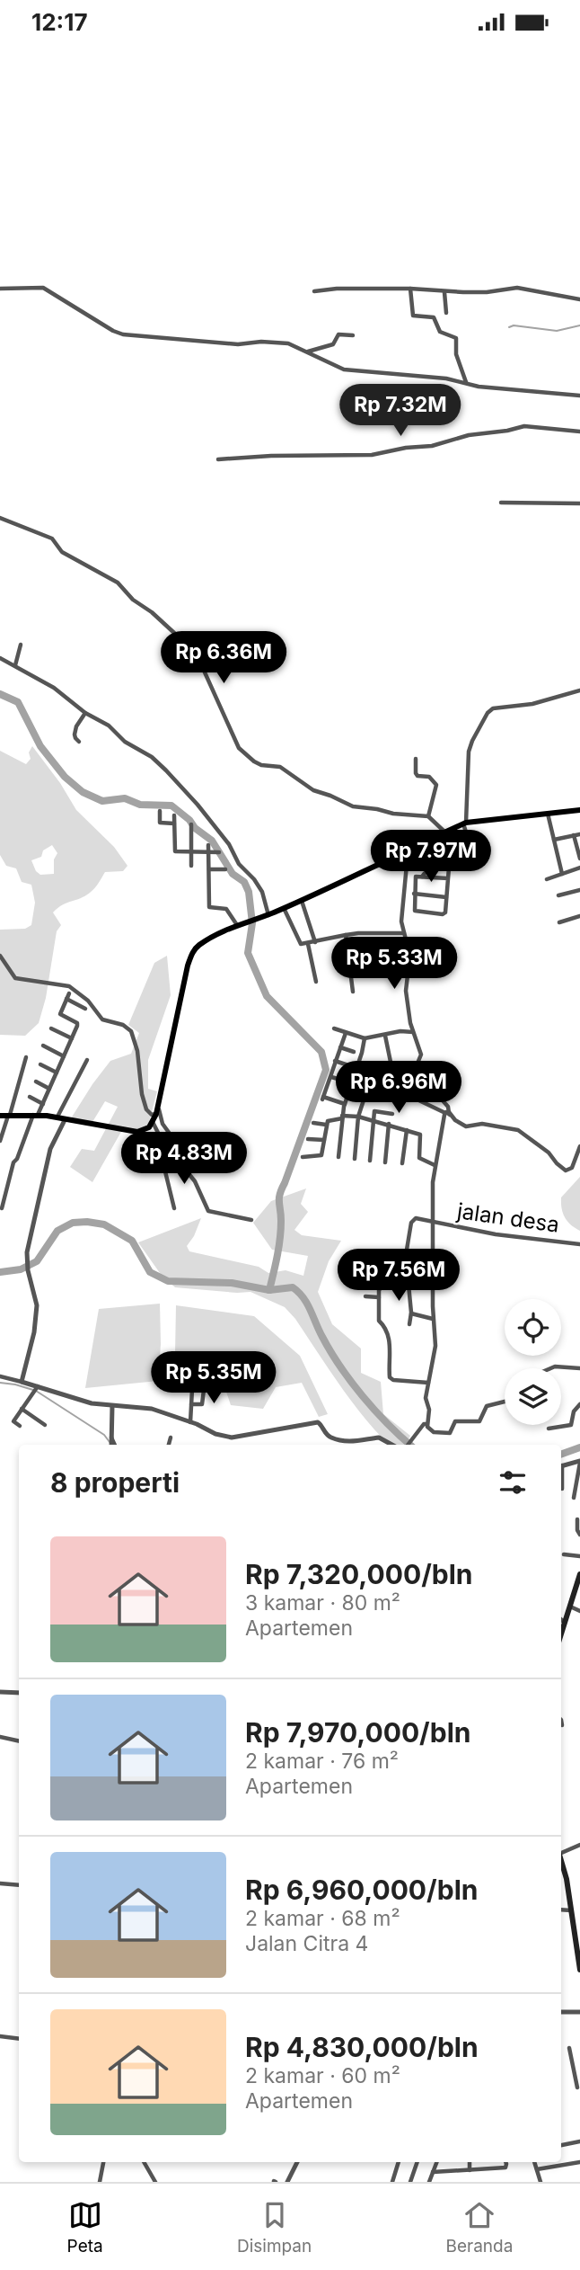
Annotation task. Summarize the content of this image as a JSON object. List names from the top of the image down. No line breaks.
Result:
{"streets":{"street":["jalan desa"]},"page":{"status":"12:17","price":["Rp 7.32M","Rp 6.36M","Rp 7.97M","Rp 5.33M","Rp 6.96M","Rp 4.83M","Rp 7.56M","Rp 5.35M"],"heading":"8 properti","list":[{"name":"Rp 7,320,000/bln","note":"3 kamar · 80 m² · Apartemen"},{"name":"Rp 7,970,000/bln","note":"2 kamar · 76 m² · Apartemen"},{"name":"Rp 6,960,000/bln","note":"2 kamar · 68 m² · Jalan Citra 4"},{"name":"Rp 4,830,000/bln","note":"2 kamar · 60 m² · Apartemen"}],"tabs":["Peta","Disimpan","Beranda"]}}
